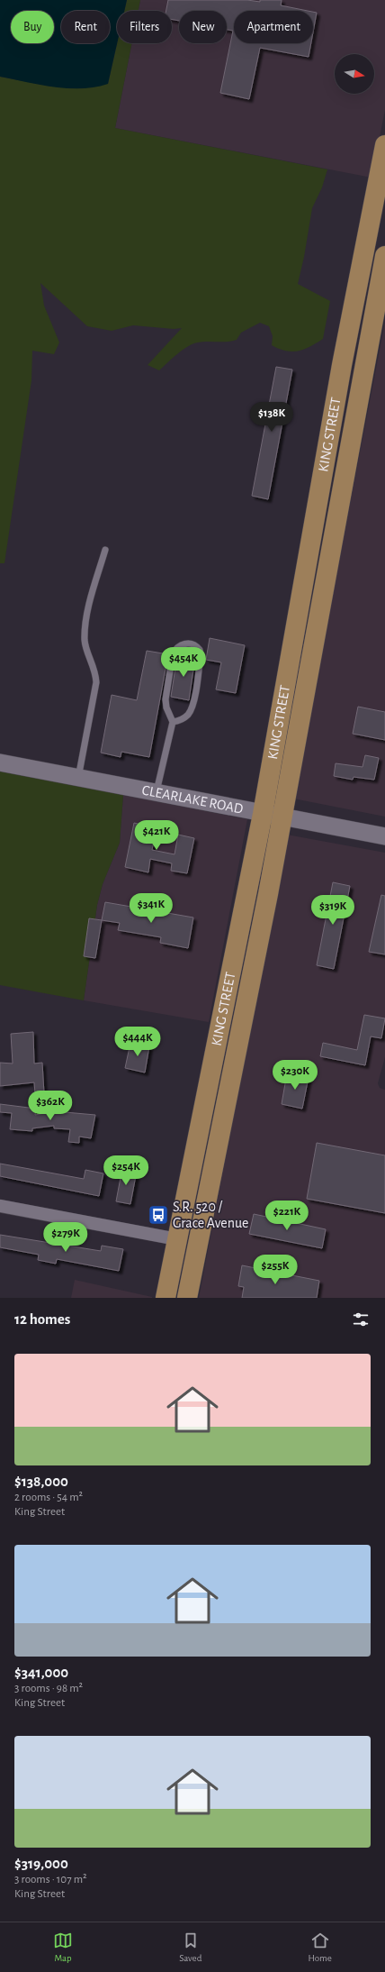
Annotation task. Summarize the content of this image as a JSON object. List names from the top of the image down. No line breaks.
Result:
{"streets":{"main road":["KING STREET"],"street":["CLEARLAKE ROAD"]},"crossings":[["KING STREET","CLEARLAKE ROAD"]],"places":{"bus stop":["S.R. 520 / Grace Avenue"]},"north":"right","page":{"chip":["Buy","Rent","Filters","New","Apartment"],"price":["$138K","$454K","$421K","$341K","$319K","$444K","$230K","$362K","$254K","$221K","$279K","$255K"],"heading":"12 homes","list":[{"name":"$138,000","note":"2 rooms · 54 m² · King Street"},{"name":"$341,000","note":"3 rooms · 98 m² · King Street"},{"name":"$319,000","note":"3 rooms · 107 m² · King Street"}],"tabs":["Map","Saved","Home"]}}
